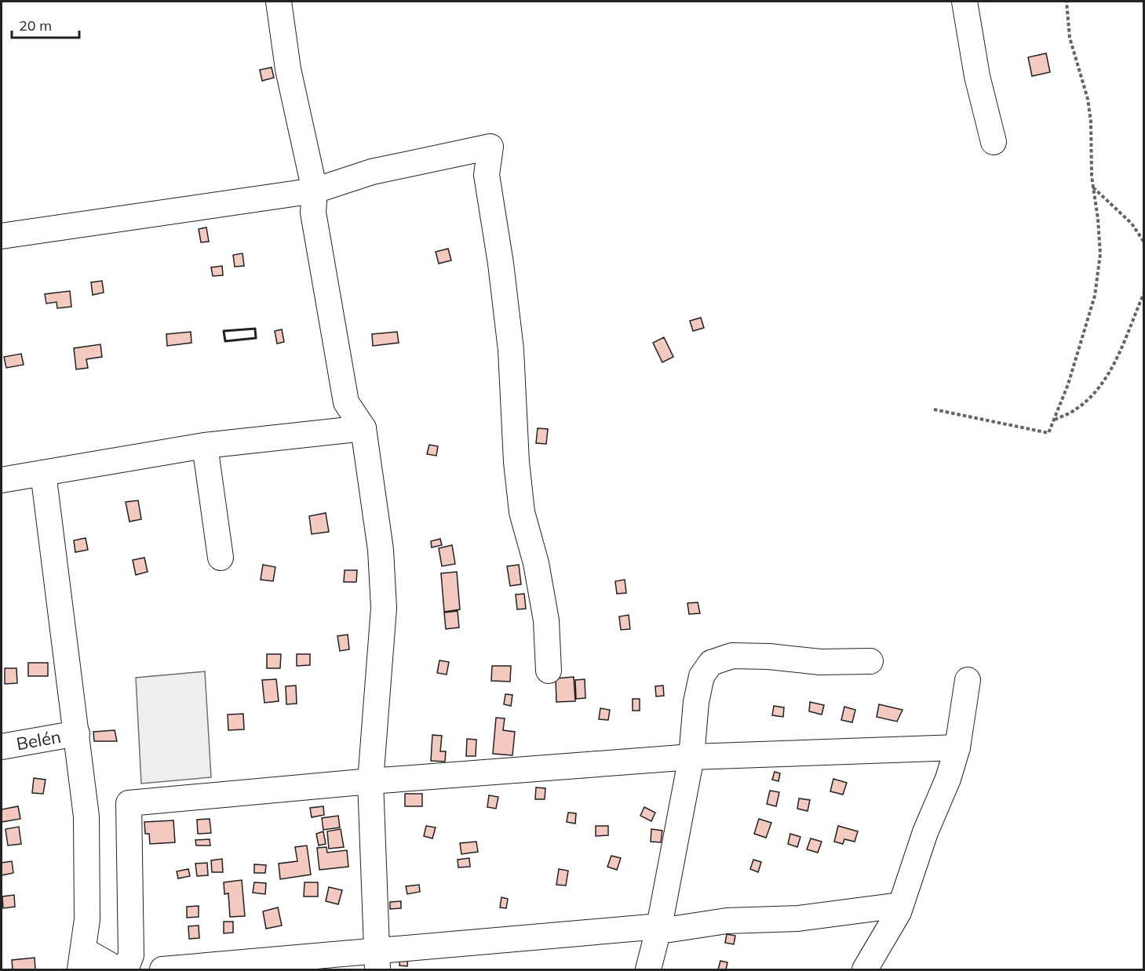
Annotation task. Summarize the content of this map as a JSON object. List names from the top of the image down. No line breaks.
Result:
{"streets":{"street":["Belén"]},"scale_bar":"20 m"}
